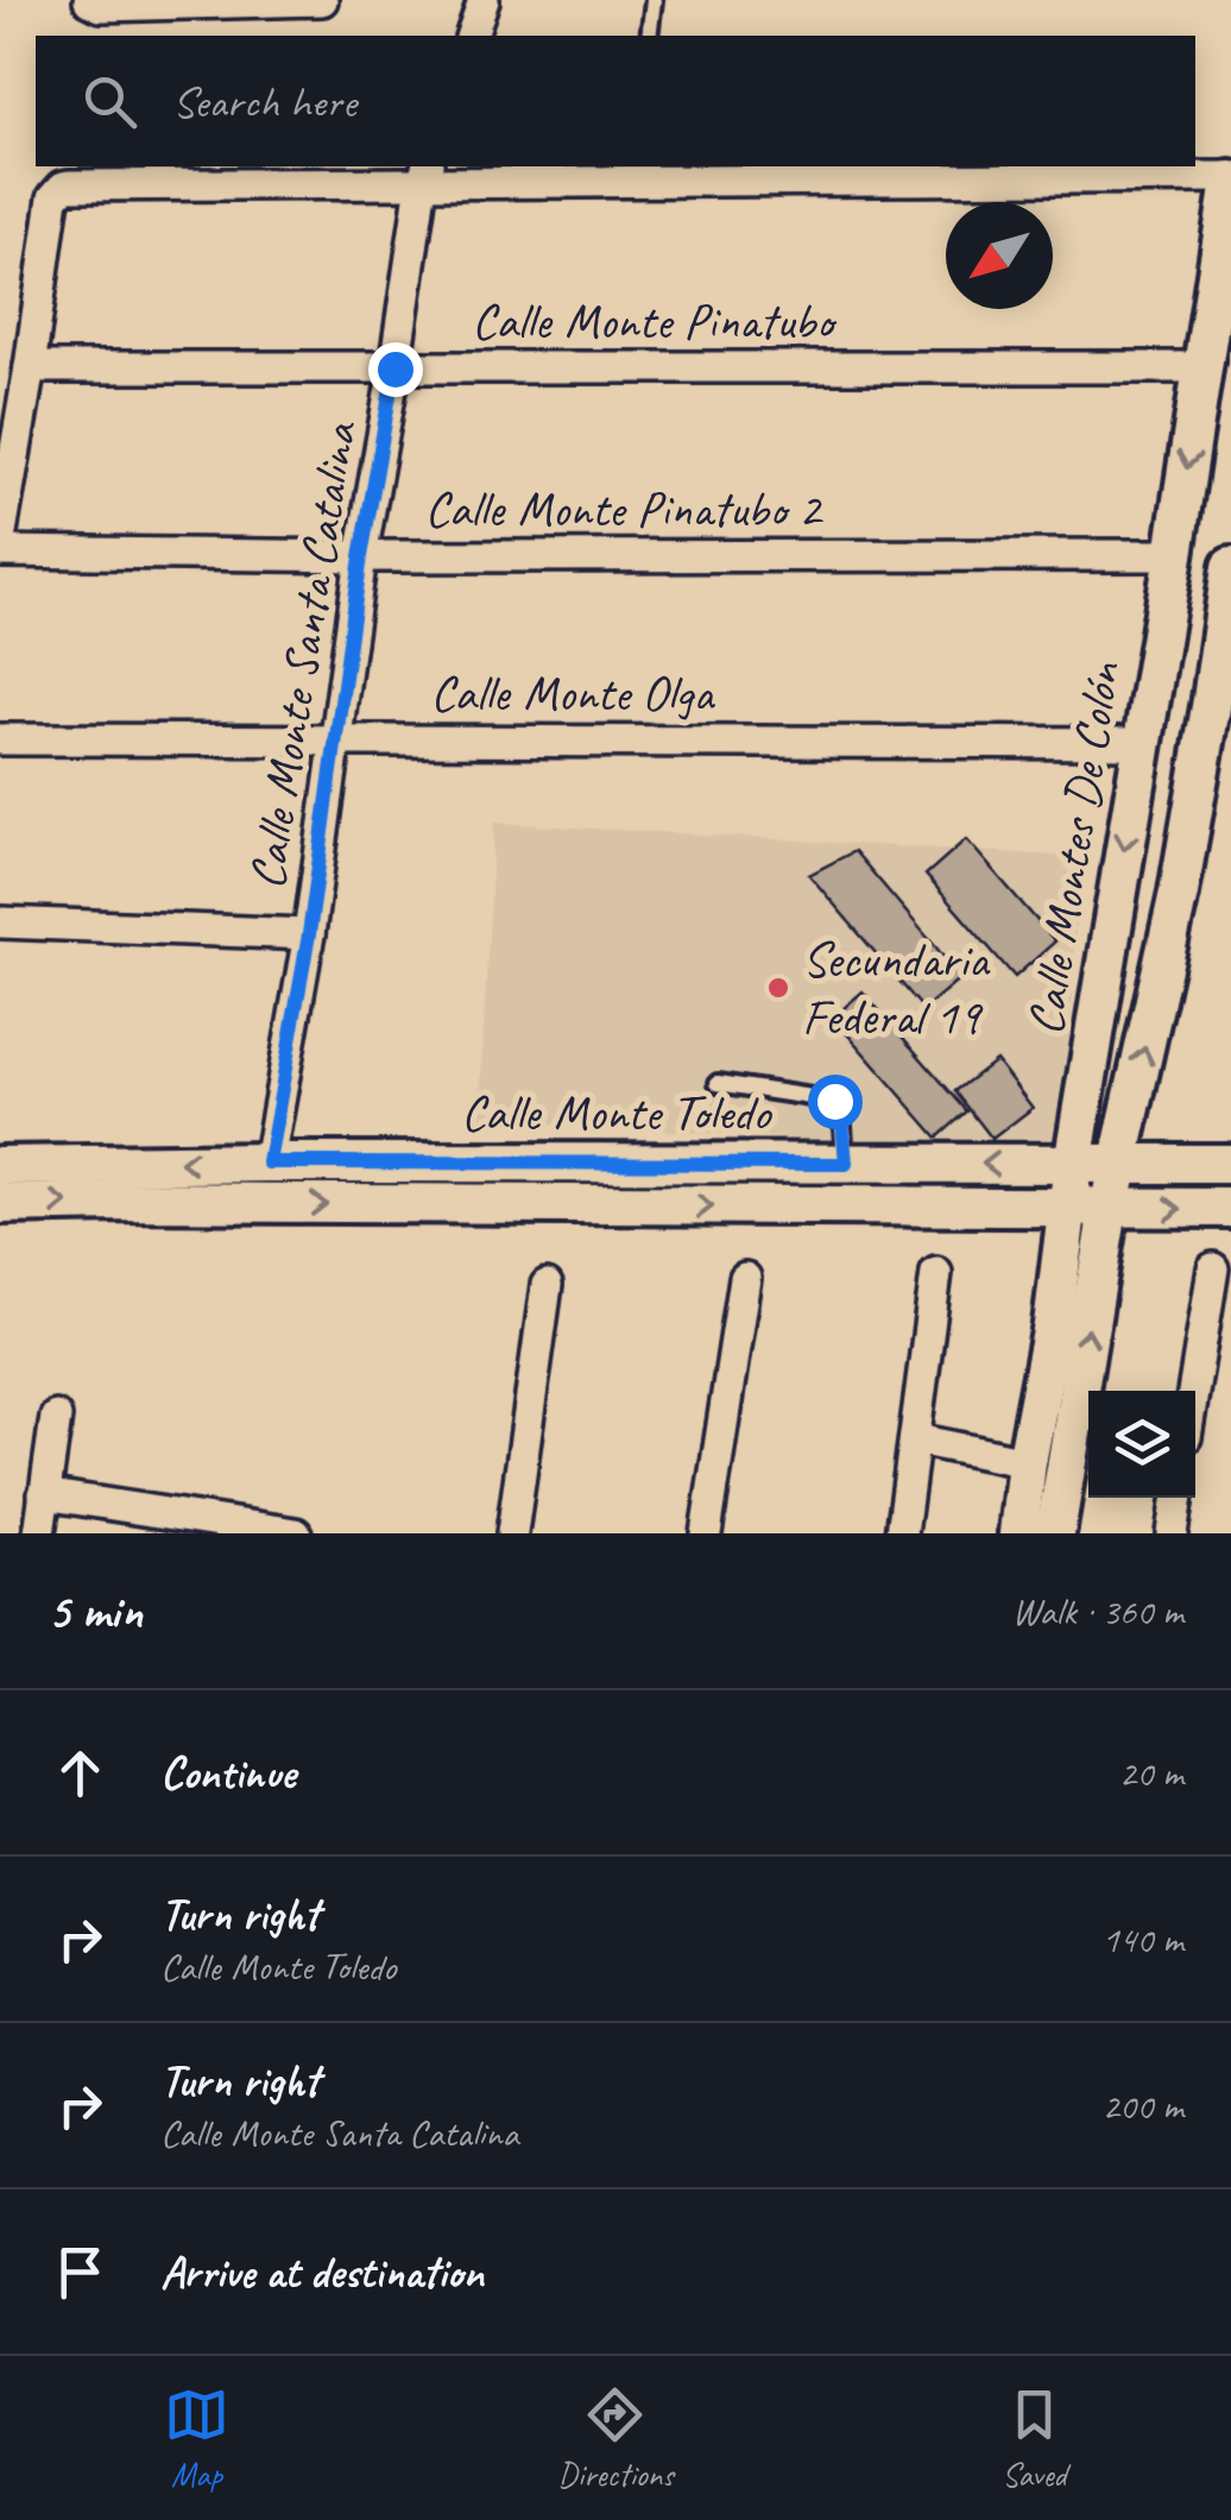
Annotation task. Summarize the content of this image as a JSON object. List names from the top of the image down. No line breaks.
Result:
{"streets":{"street":["Calle Monte Pinatubo","Calle Monte Pinatubo 2","Calle Monte Santa Catalina","Calle Monte Olga","Calle Montes De Colón","Calle Monte Toledo"]},"crossings":[["Calle Monte Pinatubo","Calle Monte Santa Catalina"],["Calle Monte Pinatubo","Calle Montes De Colón"],["Calle Monte Pinatubo 2","Calle Monte Santa Catalina"],["Calle Monte Pinatubo 2","Calle Montes De Colón"],["Calle Monte Santa Catalina","Calle Monte Olga"],["Calle Monte Santa Catalina","Calle Monte Toledo"],["Calle Monte Olga","Calle Montes De Colón"],["Calle Montes De Colón","Calle Monte Toledo"]],"places":["Secundaria Federal 19"],"north":"bottom left","page":{"search":"Search here","heading":["5 min","Walk · 360 m"],"list":[["Continue","20 m"],["Turn right","Calle Monte Toledo","140 m"],["Turn right","Calle Monte Santa Catalina","200 m"],"Arrive at destination"],"nav":["Map","Directions","Saved"]}}
